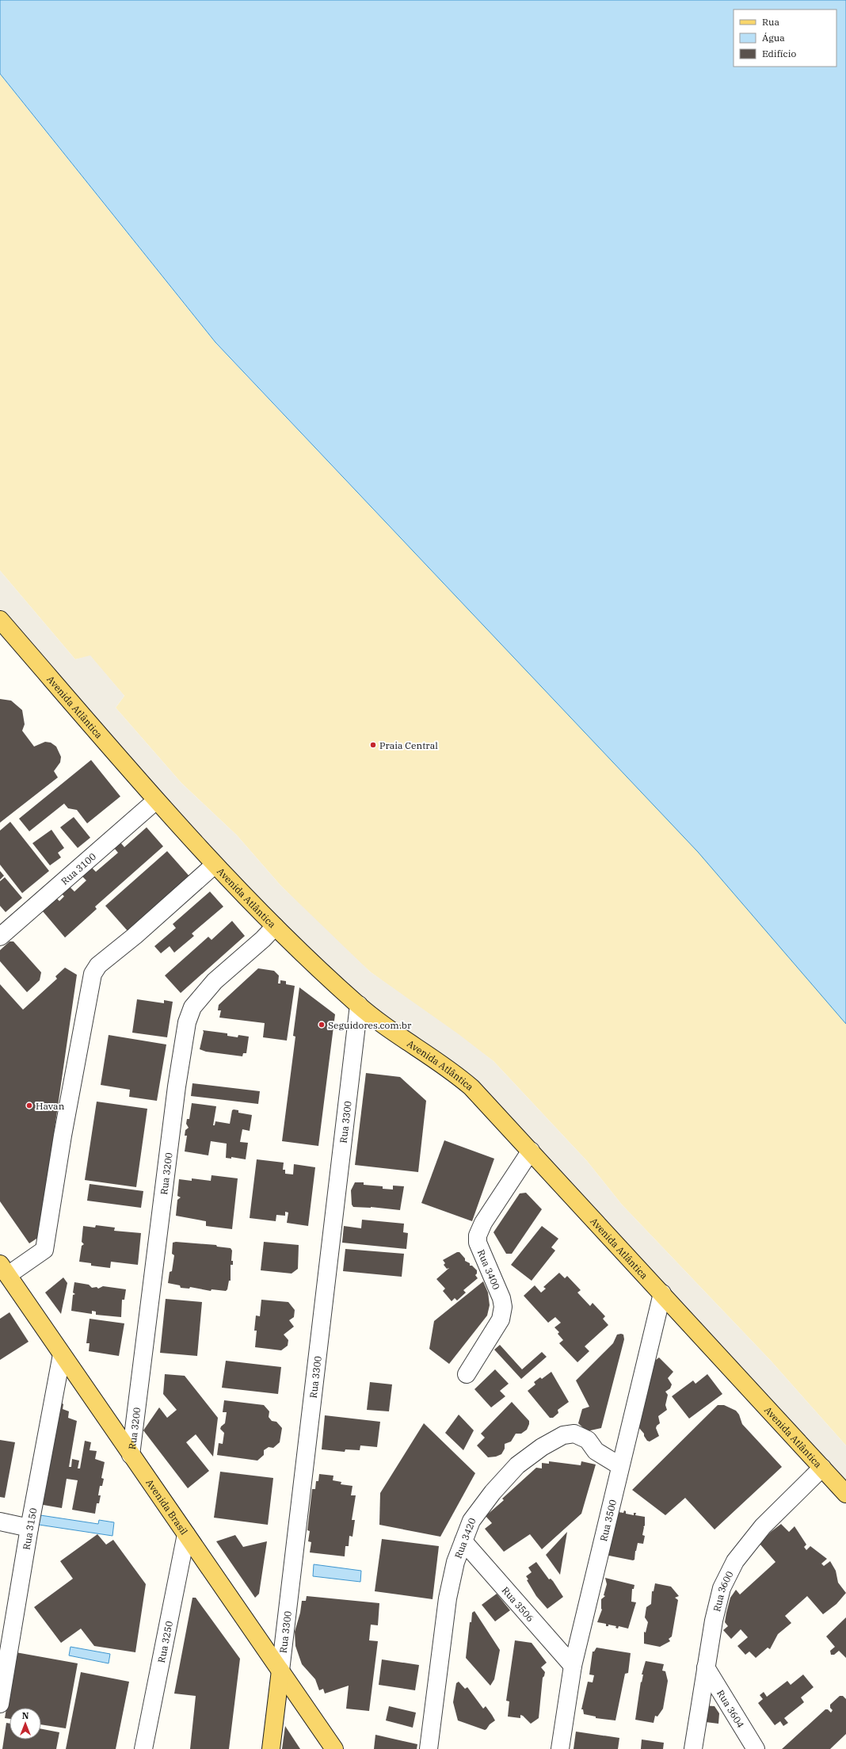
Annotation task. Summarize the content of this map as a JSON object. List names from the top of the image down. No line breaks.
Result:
{"streets":{"main road":["Avenida Atlântica","Rua 3300","Avenida Brasil"],"street":["Rua 3100","Rua 3200","Rua 3400","Rua 3500","Rua 3150","Rua 3420","Rua 3600","Rua 3506","Rua 3250","Rua 3604"]},"crossings":[["Avenida Atlântica","Rua 3100"],["Avenida Atlântica","Rua 3300"],["Avenida Atlântica","Rua 3200"],["Avenida Atlântica","Rua 3400"],["Avenida Atlântica","Rua 3500"],["Avenida Atlântica","Rua 3600"],["Rua 3300","Avenida Brasil"],["Rua 3200","Avenida Brasil"],["Avenida Brasil","Rua 3150"],["Avenida Brasil","Rua 3250"],["Rua 3500","Rua 3420"],["Rua 3500","Rua 3506"],["Rua 3420","Rua 3506"],["Rua 3600","Rua 3604"]],"places":["Praia Central","Seguidores.com.br","Havan"],"legend":["Rua","Água","Edifício"],"north":"top"}
